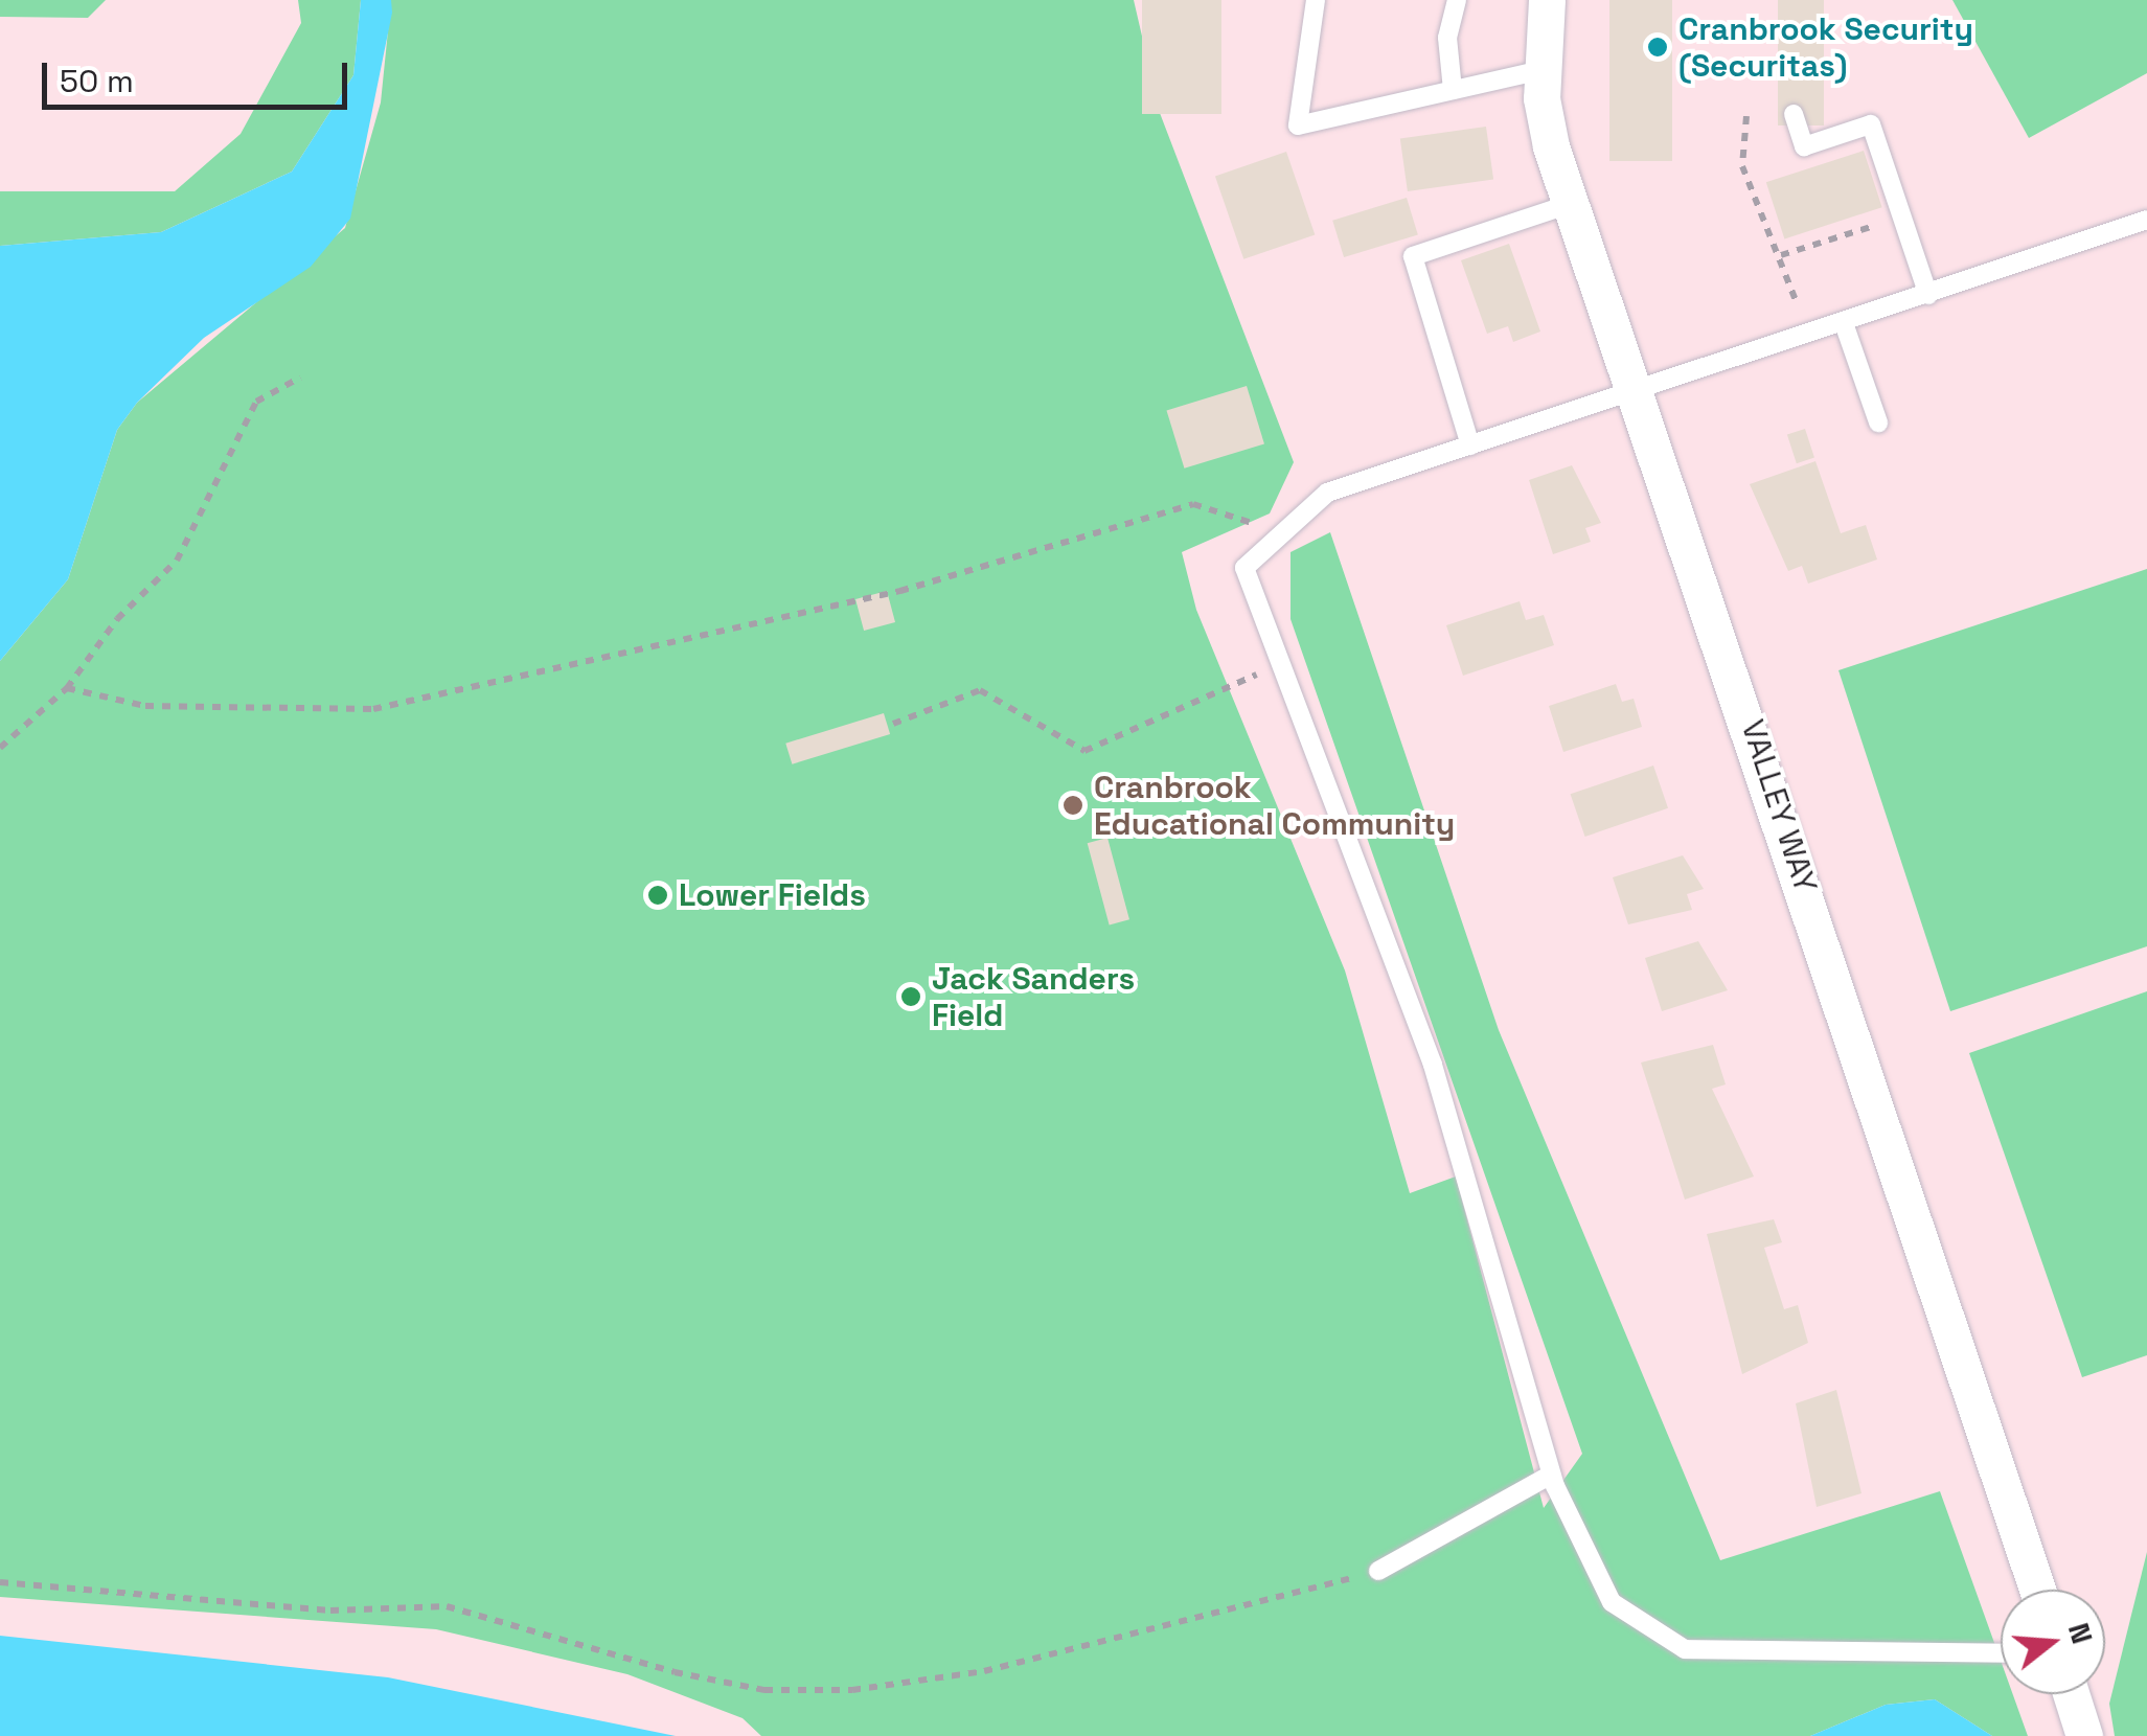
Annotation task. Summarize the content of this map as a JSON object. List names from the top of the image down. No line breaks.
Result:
{"streets":{"street":["VALLEY WAY"]},"places":["Cranbrook Security (Securitas)","Cranbrook Educational Community","Lower Fields","Jack Sanders Field"],"scale_bar":"50 m","north":"right"}
